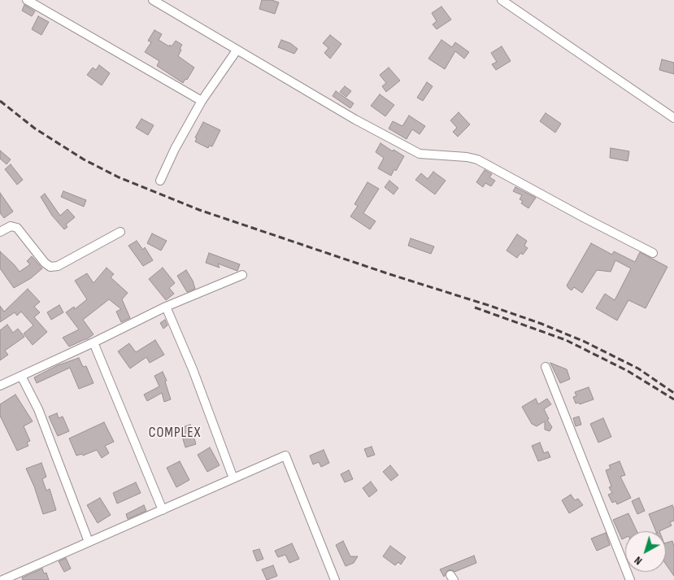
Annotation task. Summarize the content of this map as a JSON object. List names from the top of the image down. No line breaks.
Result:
{"districts":["COMPLEX"],"north":"bottom left"}
